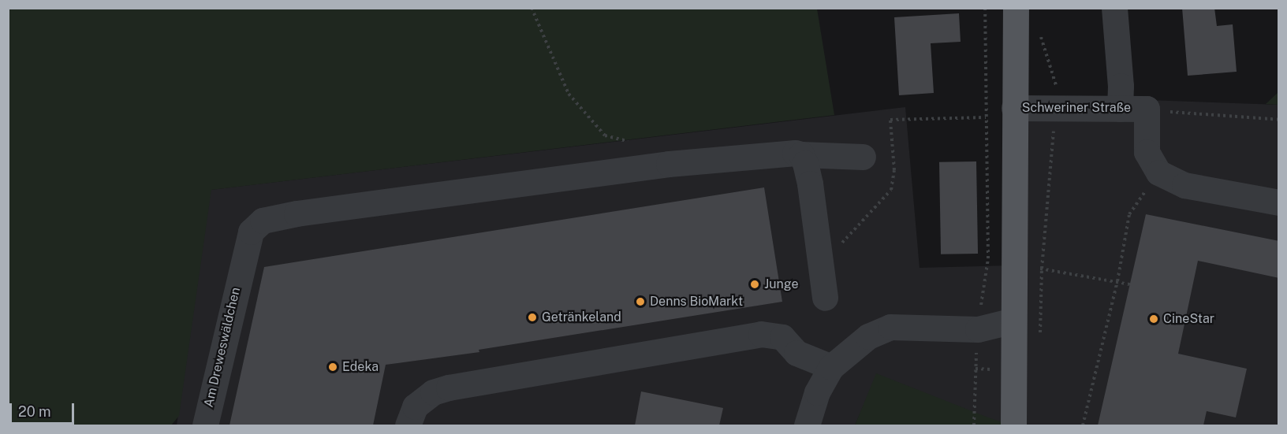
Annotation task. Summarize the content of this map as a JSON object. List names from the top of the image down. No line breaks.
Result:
{"streets":{"main road":["Schweriner Straße"],"street":["Am Dreweswäldchen"]},"places":["Junge","Denns BioMarkt","Getränkeland","CineStar","Edeka"],"scale_bar":"20 m"}
